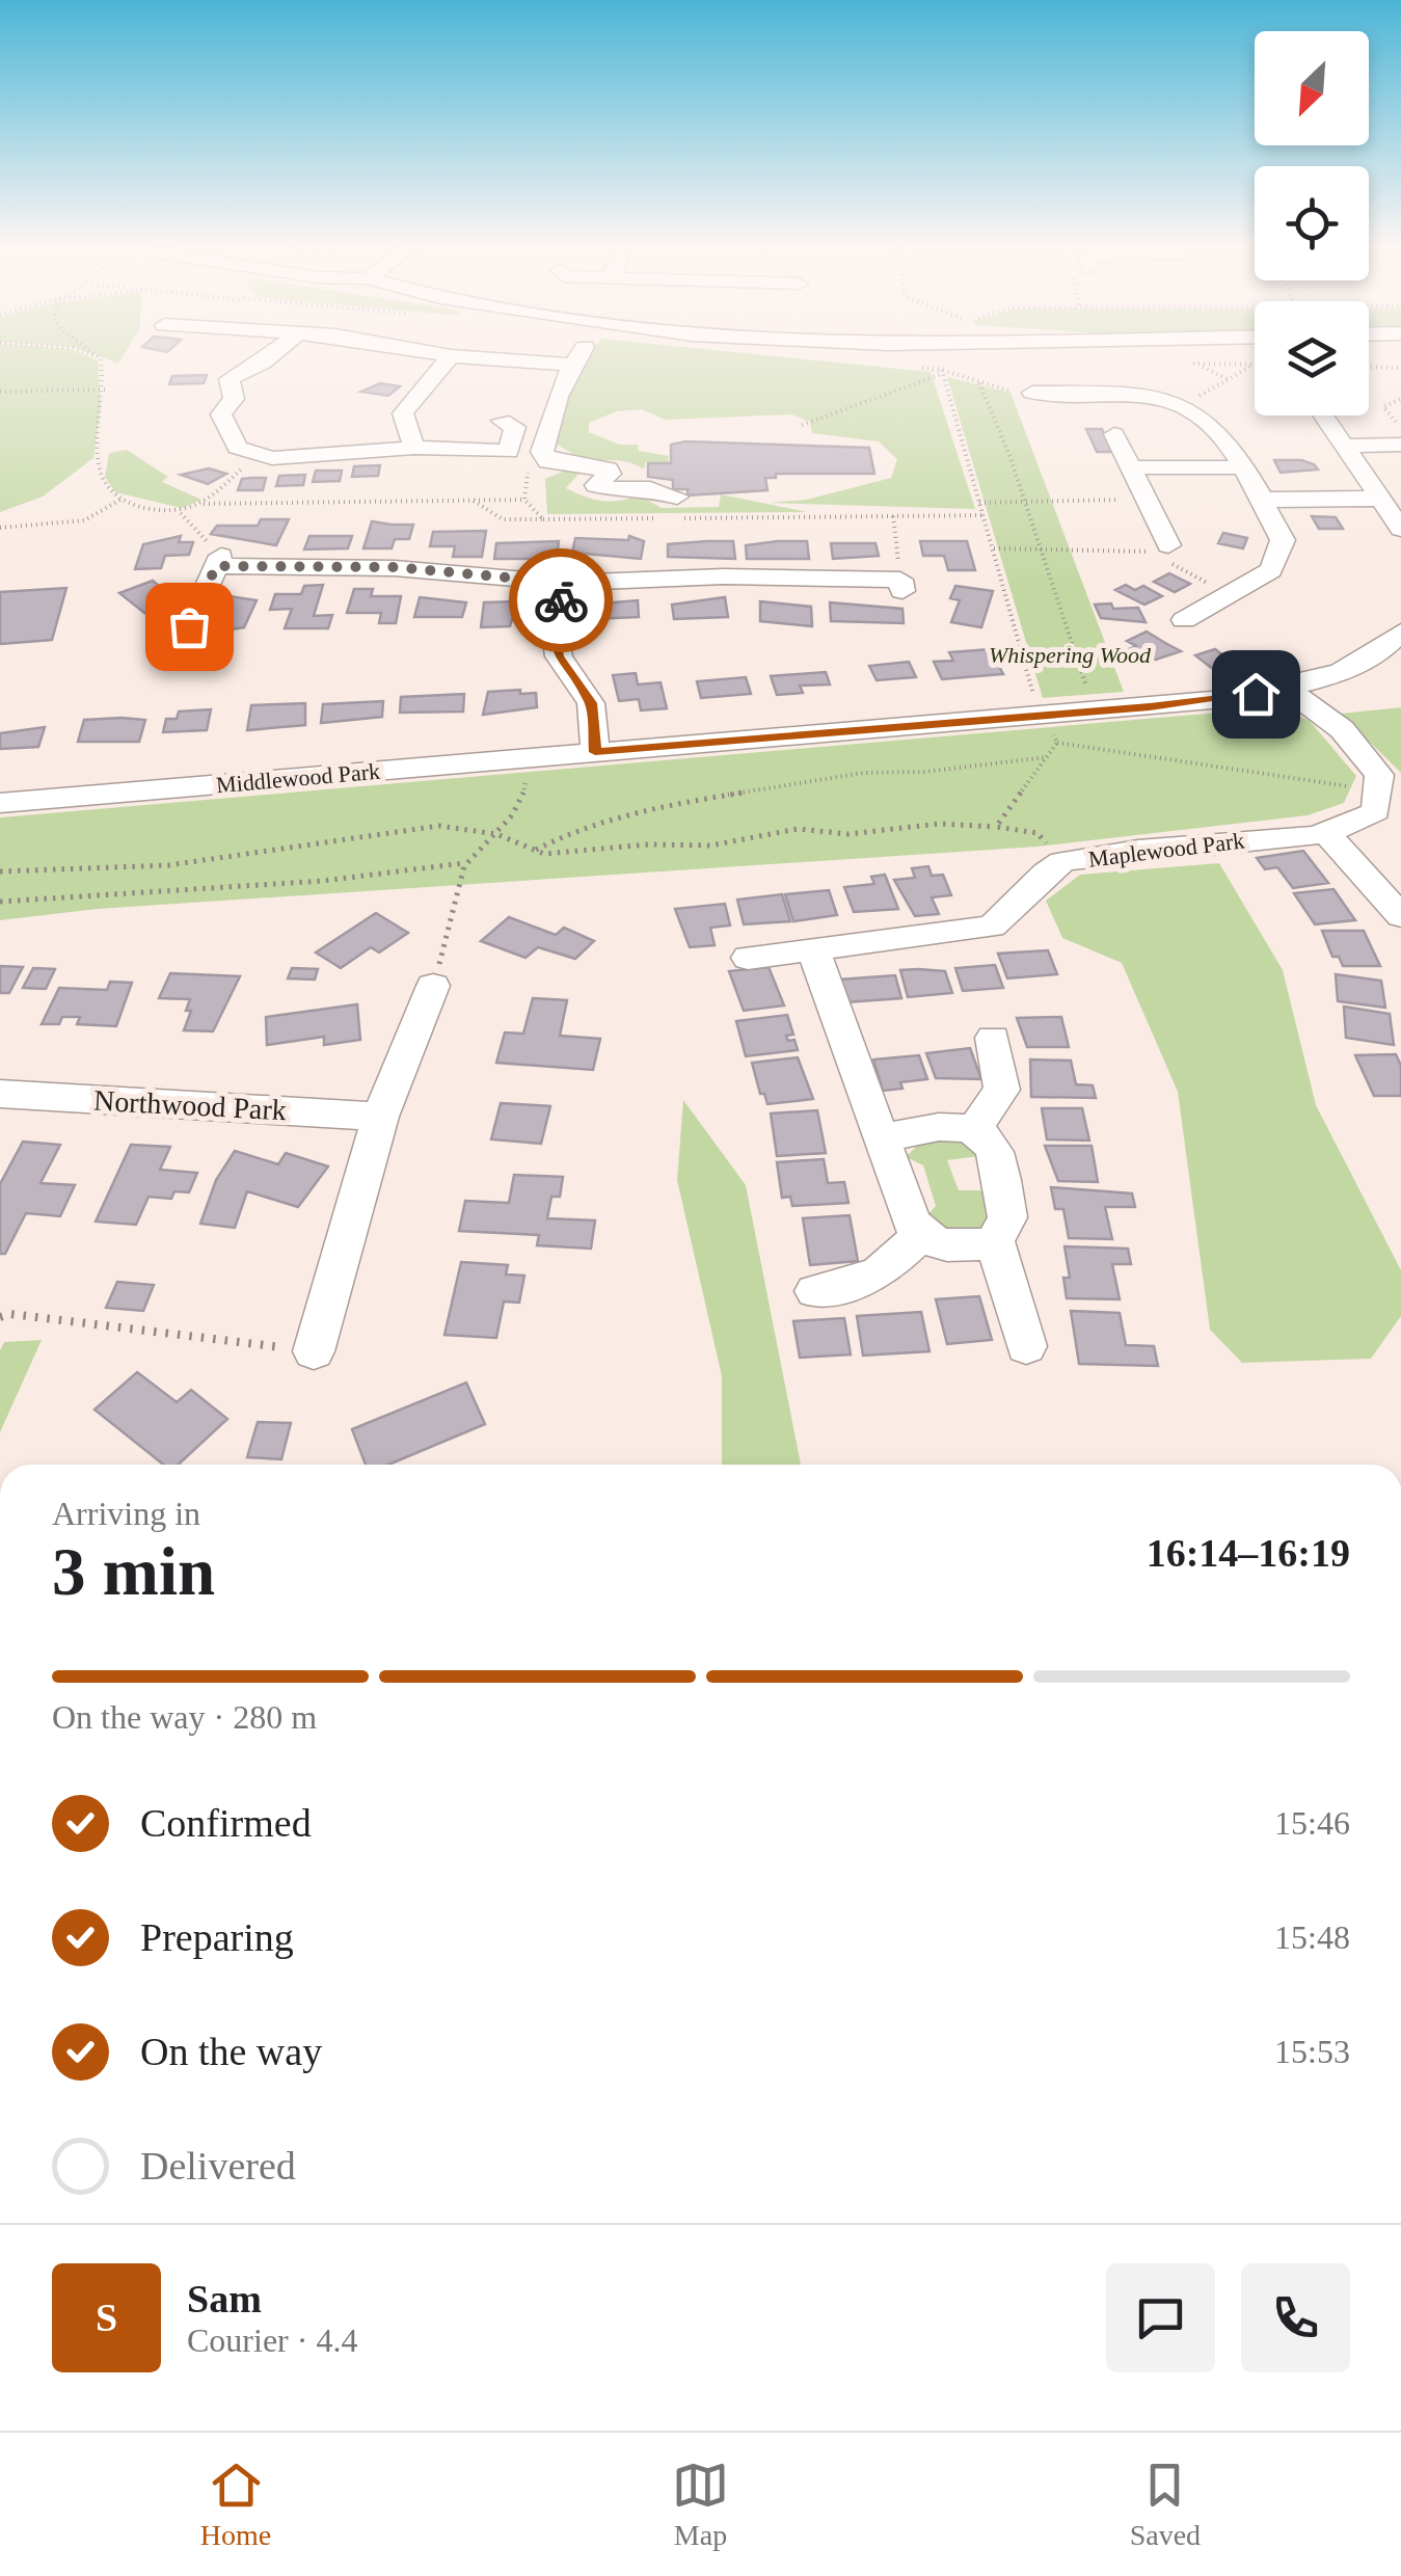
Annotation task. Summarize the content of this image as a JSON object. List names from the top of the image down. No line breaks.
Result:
{"streets":{"street":["Middlewood Park","Maplewood Park","Northwood Park"]},"parks":["Whispering Wood"],"north":"bottom left","page":{"heading":["3 min","Arriving in","16:14–16:19"],"panel":["Sam","Courier · 4.4"],"bar":"On the way · 280 m","list":[["Confirmed","15:46"],["Preparing","15:48"],["On the way","15:53"],"Delivered"],"round":"S","tabs":["Home","Map","Saved"]}}
